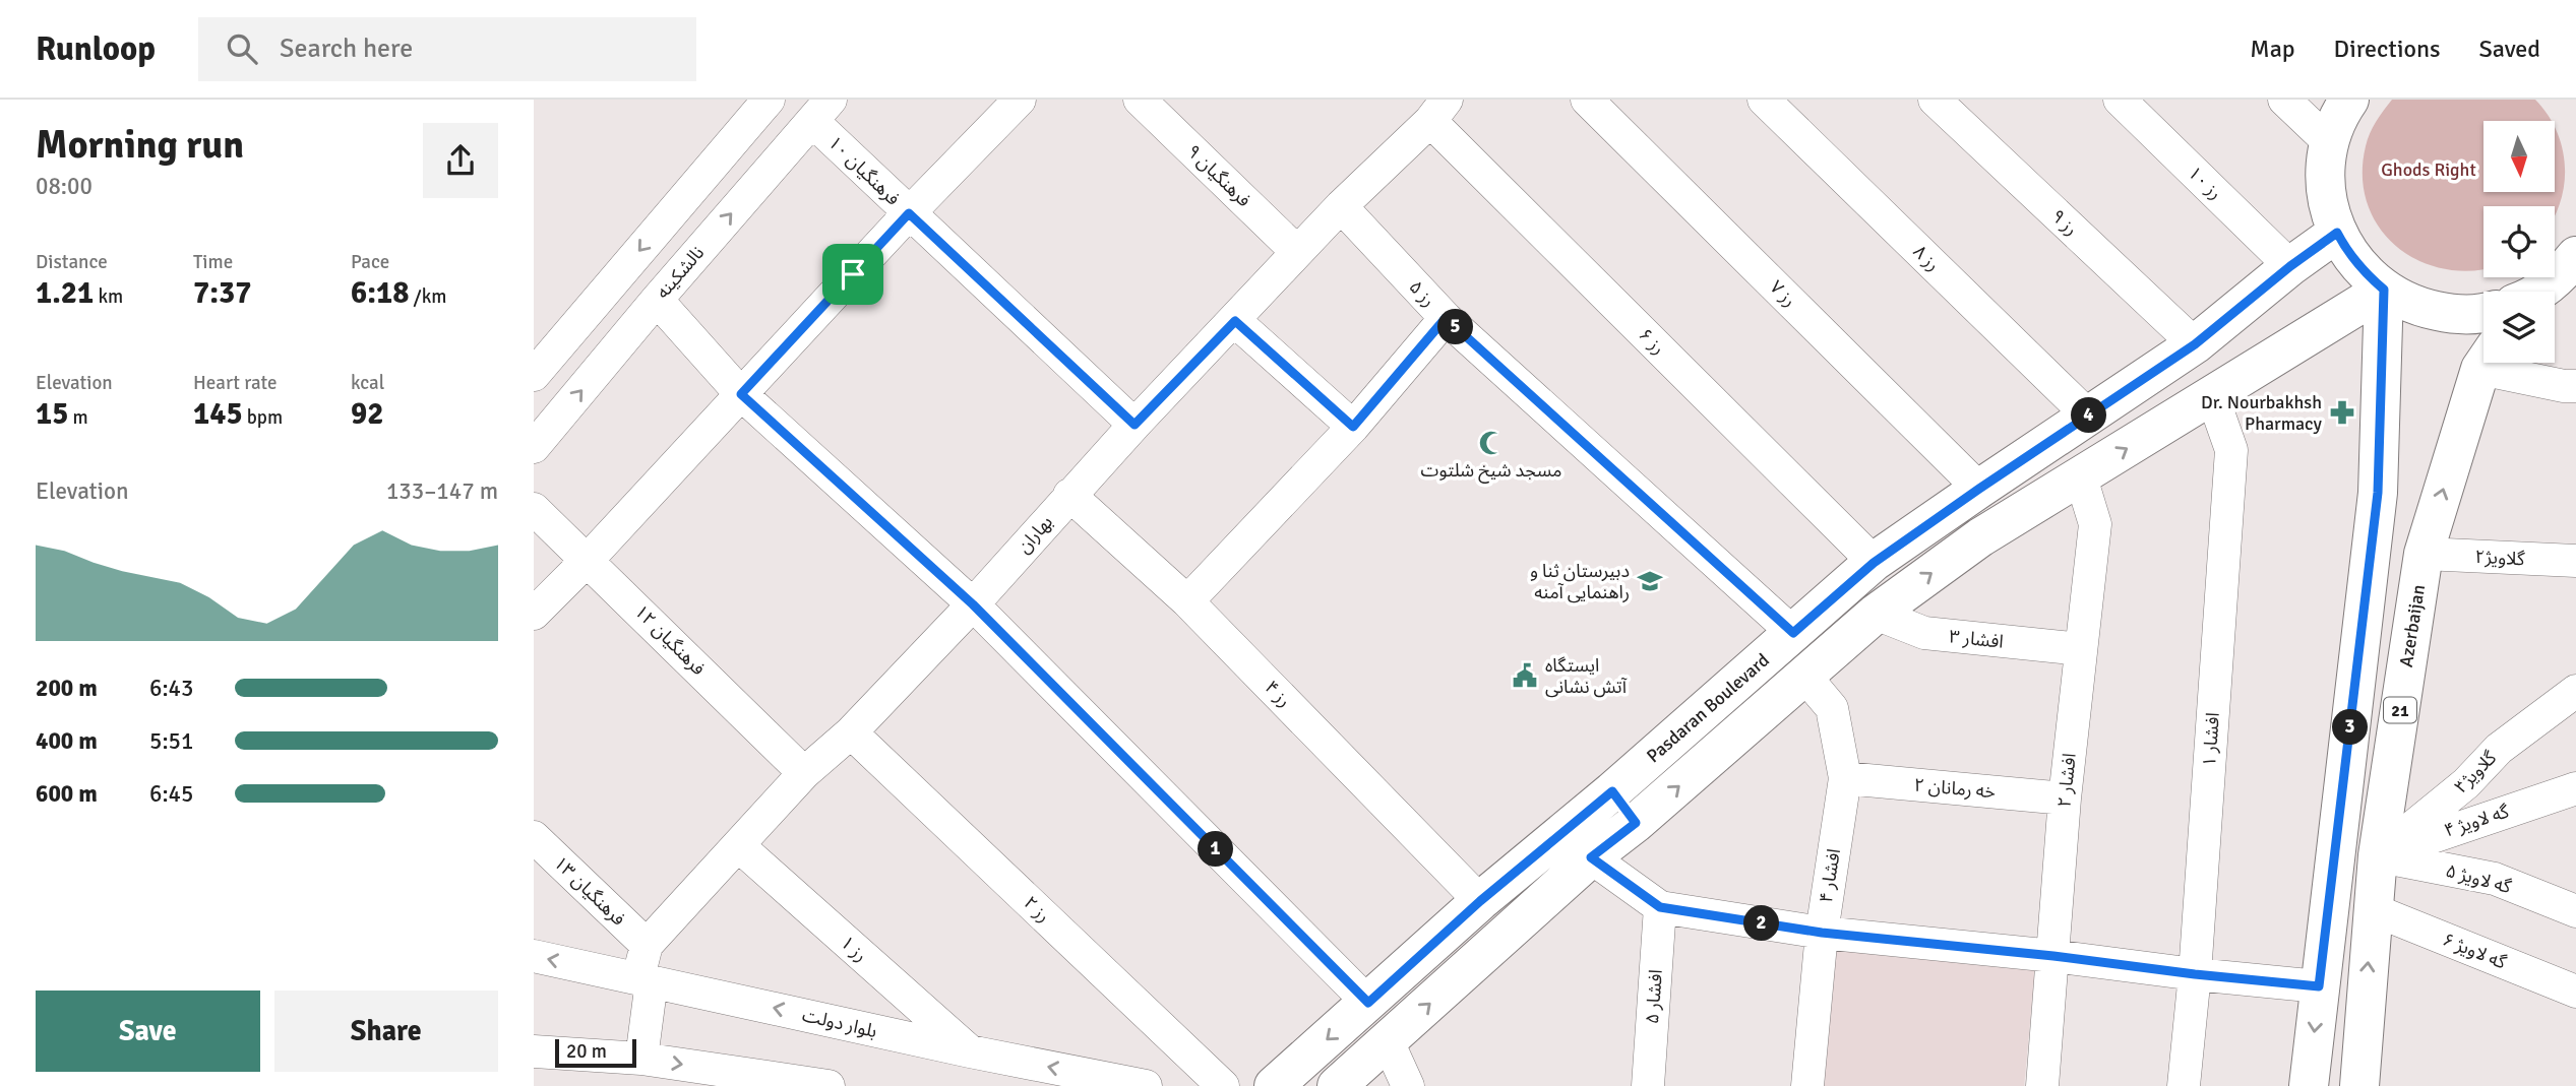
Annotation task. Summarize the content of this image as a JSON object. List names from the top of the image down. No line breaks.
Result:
{"streets":{"main road":["Azerbaijan","Pasdaran Boulevard","21"],"street":["فرهنگیان ۱۰","فرهنگیان ۹","رز ۱۰","رز ۹","رز ۸","نالشکینه","رز ۵","رز ۷","رز ۶","بهاران","گلاویژ۲","افشار ۳","فرهنگیان ۱۲","رز ۴","افشار ۱","گلاویژ۳","افشار ۲","خه رمانان ۲","گه لاویژ ۴","افشار ۴","گه لاویژ ۵","فرهنگیان ۱۳","رز ۲","رز ۱","گه لاویژ ۶","افشار ۵","بلوار دولت"]},"crossings":[["فرهنگیان ۱۰","نالشکینه"],["فرهنگیان ۱۰","بهاران"],["فرهنگیان ۹","بهاران"],["رز ۱۰","Pasdaran Boulevard"],["رز ۹","Pasdaran Boulevard"],["رز ۸","Pasdaran Boulevard"],["رز ۵","بهاران"],["رز ۵","Pasdaran Boulevard"],["رز ۷","Pasdaran Boulevard"],["رز ۶","بهاران"],["رز ۶","Pasdaran Boulevard"],["بهاران","فرهنگیان ۱۲"],["بهاران","رز ۴"],["بهاران","فرهنگیان ۱۳"],["بهاران","رز ۲"],["بهاران","رز ۱"],["بهاران","بلوار دولت"],["گلاویژ۲","Azerbaijan"],["Azerbaijan","گلاویژ۳"],["Azerbaijan","گه لاویژ ۴"],["Azerbaijan","گه لاویژ ۵"],["Azerbaijan","گه لاویژ ۶"],["افشار ۳","افشار ۲"],["رز ۴","Pasdaran Boulevard"],["گلاویژ۳","گه لاویژ ۴"],["گلاویژ۳","گه لاویژ ۵"],["افشار ۲","خه رمانان ۲"],["خه رمانان ۲","افشار ۴"],["گه لاویژ ۴","گه لاویژ ۵"],["رز ۱","بلوار دولت"]],"parks":["Ghods Right"],"places":{"pharmacy":["Dr. Nourbakhsh Pharmacy"],"mosque":["مسجد شیخ شلتوت"],"school or university":["دبیرستان ثنا و راهنمایی آمنه"],"public building":["ایستگاه آتش نشانی"]},"scale_bar":"20 m","north":"bottom","page":{"header":"Runloop","search":"Search here","nav":["Map","Directions","Saved"],"heading":["Morning run","08:00"],"stats":[["Distance","1.21 km"],["Time","7:37"],["Pace","6:18 /km"],["Elevation","15 m"],["Heart rate","145 bpm"],["kcal","92"]],"pins":["5","4","3","1","2"],"chart":["Elevation","133–147 m"],"list":[{"name":"200 m","note":"6:43"},{"name":"400 m","note":"5:51"},{"name":"600 m","note":"6:45"}],"buttons":["Save","Share"],"scale":"20 m"}}
